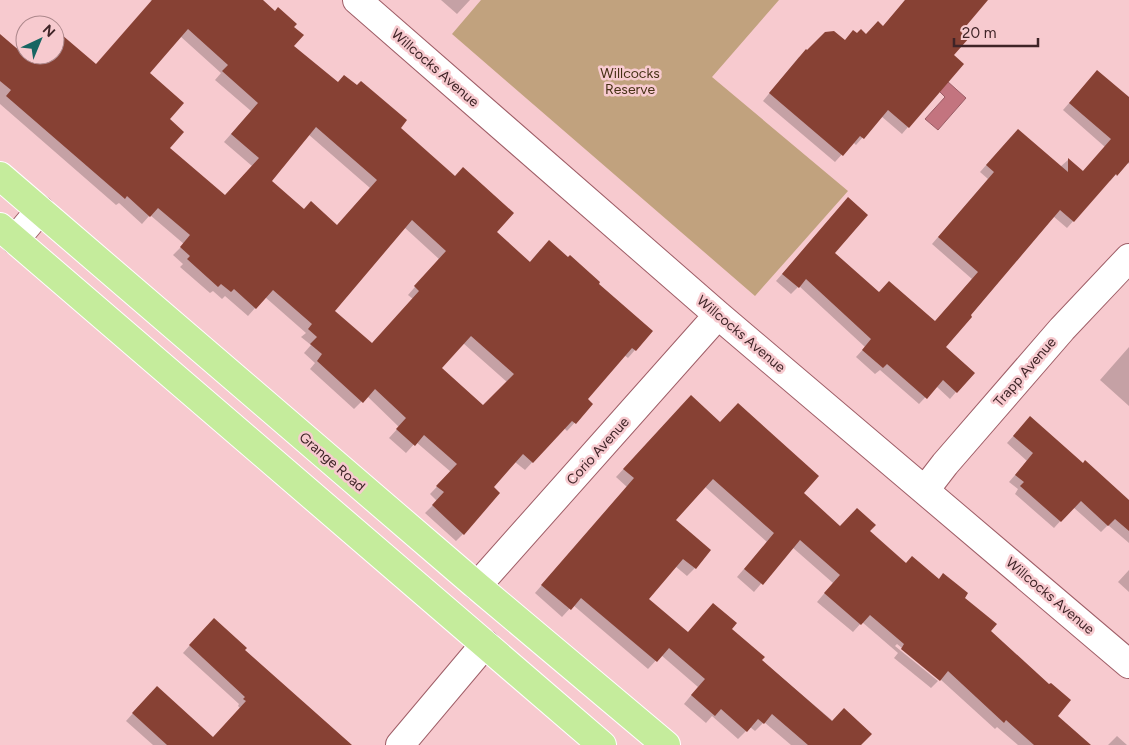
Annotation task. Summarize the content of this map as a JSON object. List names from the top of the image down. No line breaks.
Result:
{"streets":{"main road":["Grange Road"],"street":["Willcocks Avenue","Trapp Avenue","Corio Avenue"]},"crossings":[["Willcocks Avenue","Trapp Avenue"],["Willcocks Avenue","Corio Avenue"],["Corio Avenue","Grange Road"]],"parks":["Willcocks Reserve"],"scale_bar":"20 m","north":"top right"}
